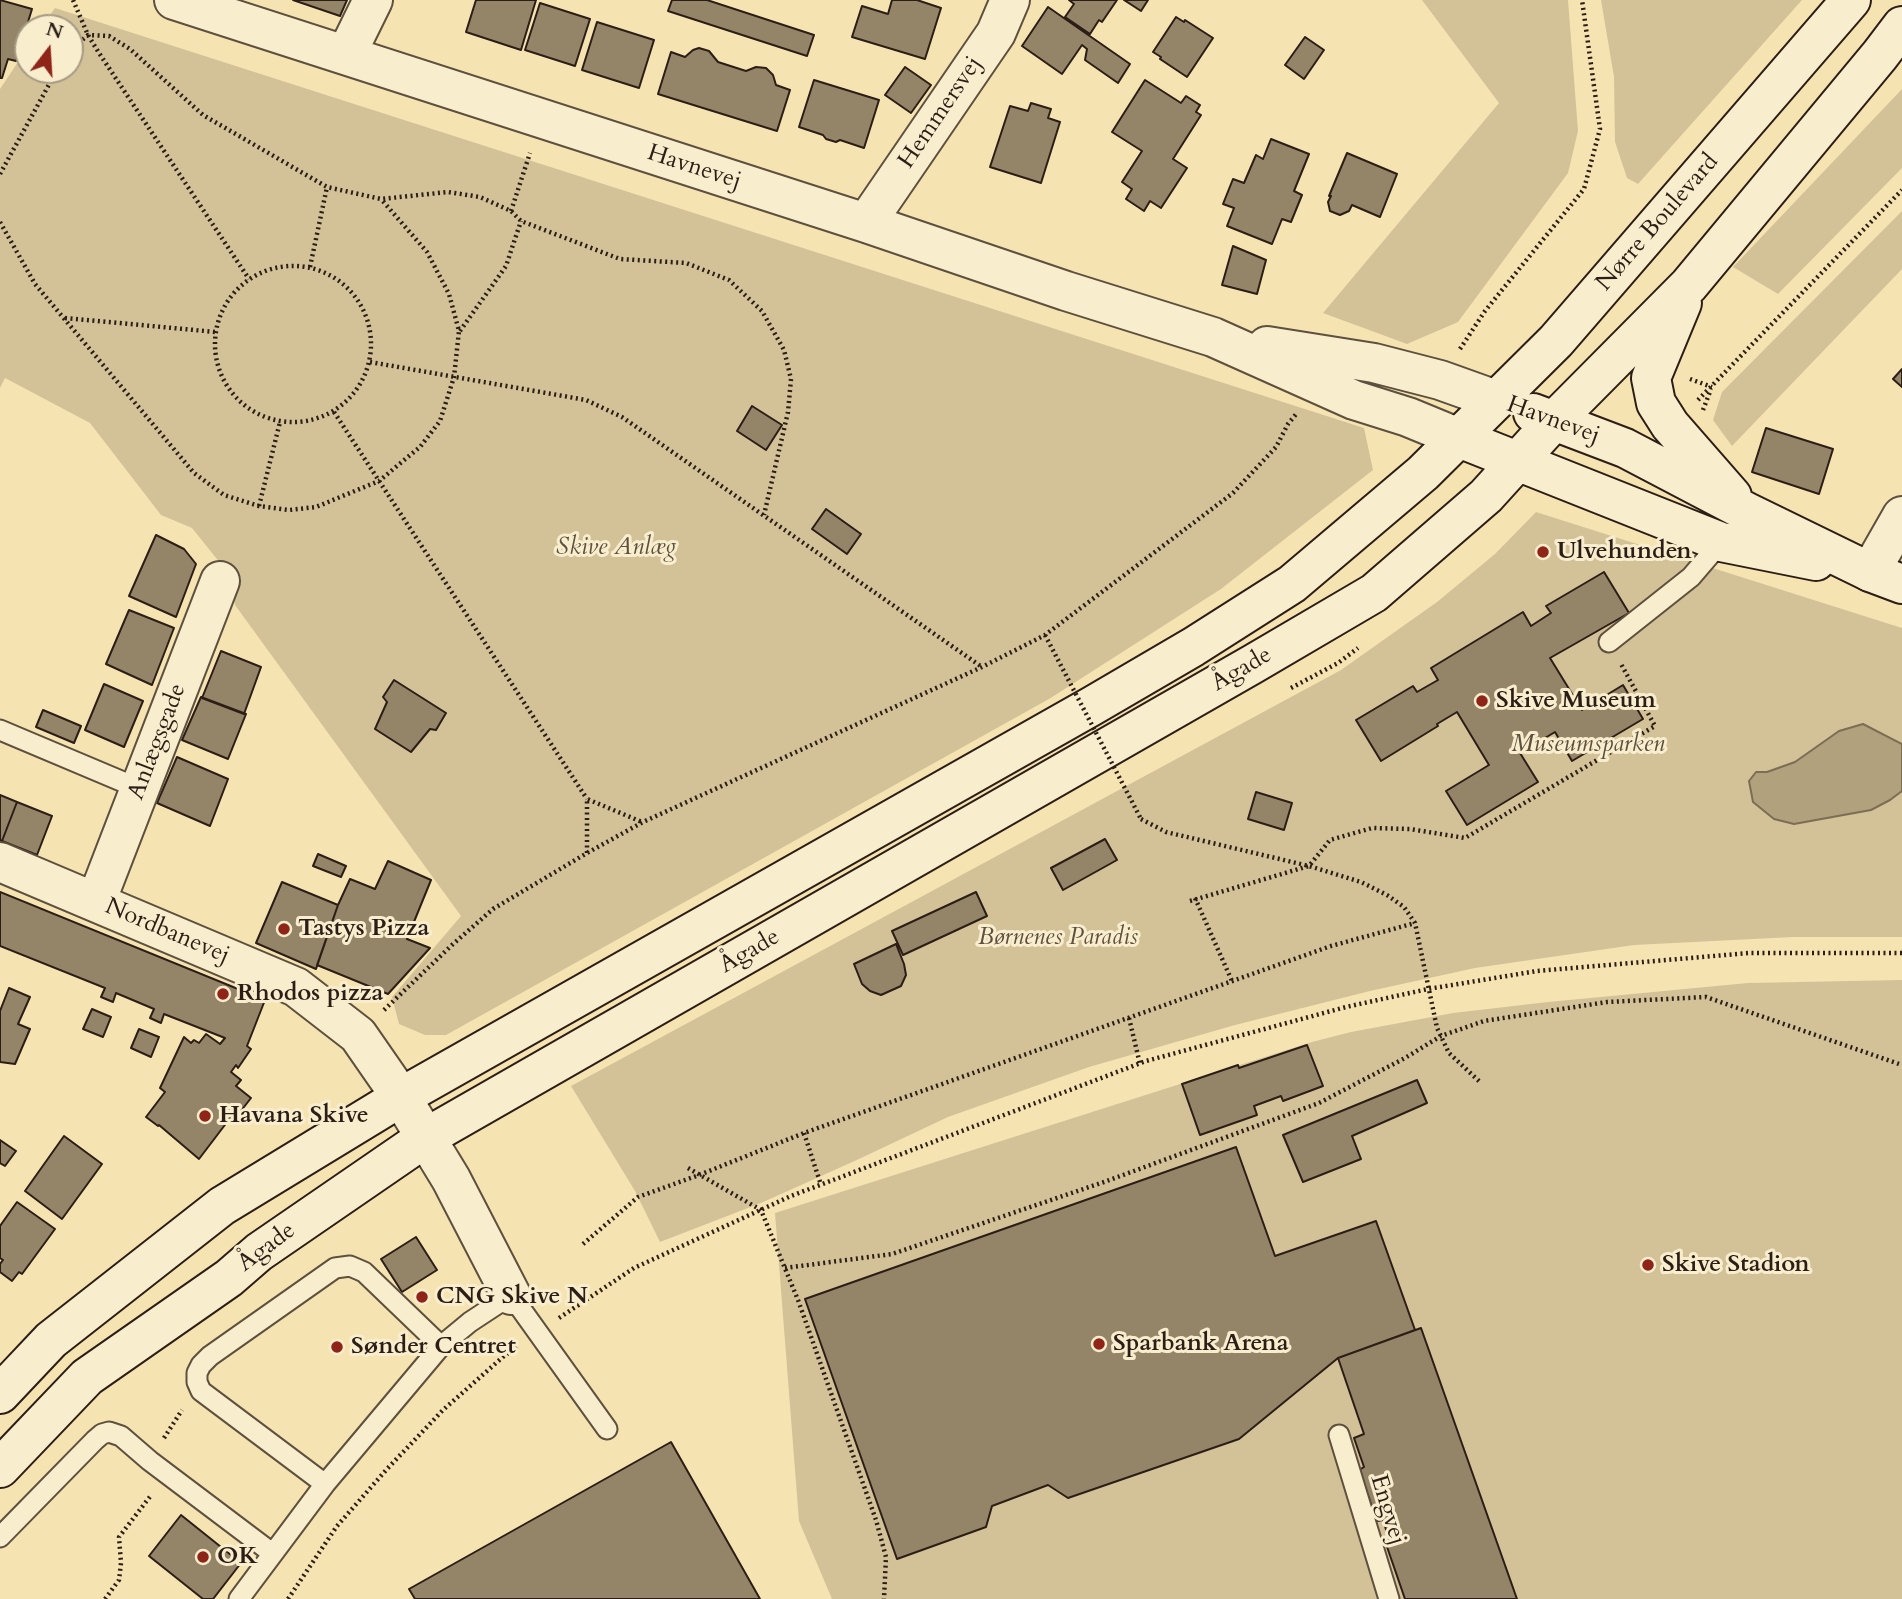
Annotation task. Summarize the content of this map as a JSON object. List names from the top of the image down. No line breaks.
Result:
{"streets":{"street":["Hemmersvej","Havnevej","Nørre Boulevard","Ågade","Anlægsgade","Nordbanevej"],"lane":["Engvej"]},"crossings":[["Hemmersvej","Havnevej"],["Havnevej","Nørre Boulevard"],["Havnevej","Ågade"],["Nørre Boulevard","Ågade"],["Ågade","Nordbanevej"],["Anlægsgade","Nordbanevej"]],"parks":["Skive Anlæg","Museumsparken","Børnenes Paradis"],"places":["Ulvehunden","Skive Museum","Tastys Pizza","Rhodos pizza","Havana Skive","Skive Stadion","CNG Skive N","Sparbank Arena","Sønder Centret","OK"],"north":"top"}
